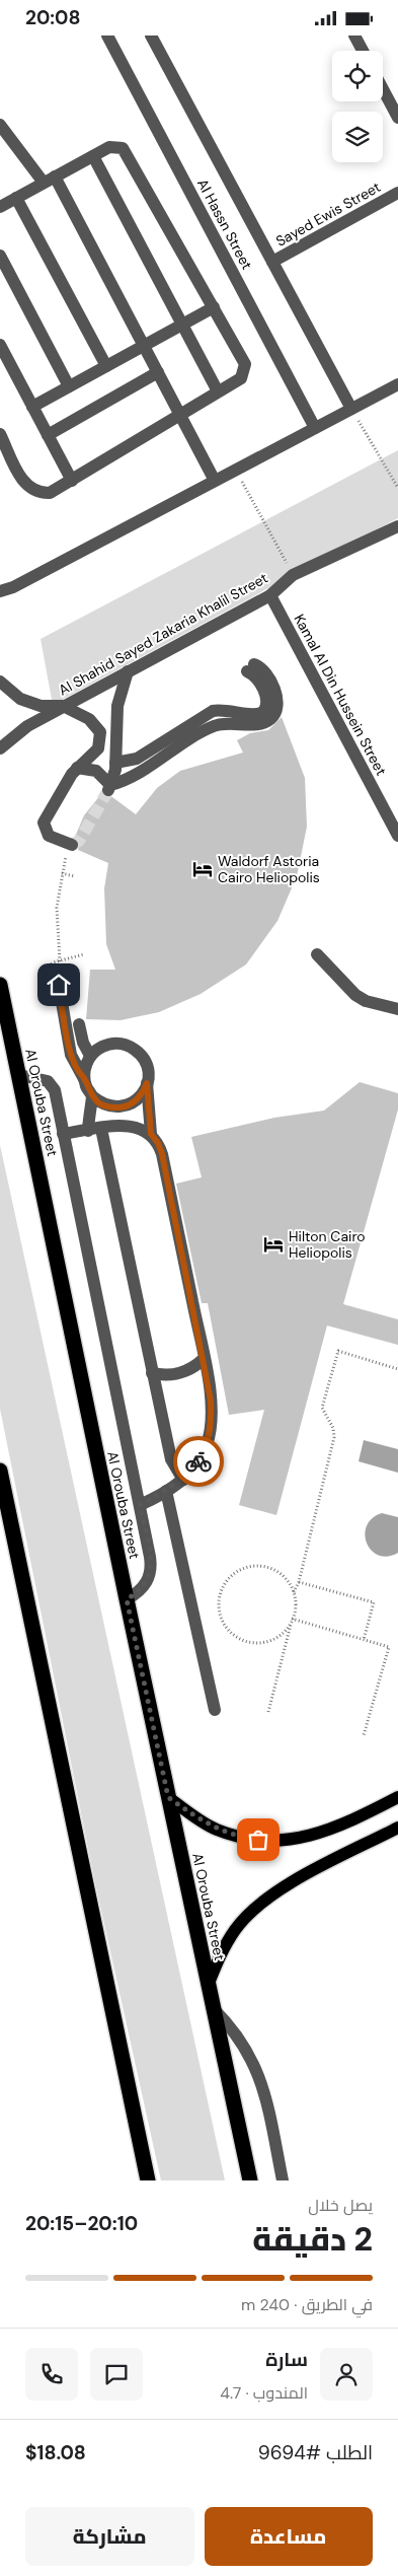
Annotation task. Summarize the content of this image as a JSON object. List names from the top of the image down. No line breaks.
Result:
{"streets":{"highway":["Al Orouba Street"],"street":["Sayed Ewis Street","Al Hassn Street","Al Shahid Sayed Zakaria Khalil Street","Kamal Al Din Hussein Street"]},"crossings":[["Sayed Ewis Street","Al Hassn Street"],["Al Shahid Sayed Zakaria Khalil Street","Kamal Al Din Hussein Street"]],"places":{"hotel":["Waldorf Astoria Cairo Heliopolis","Hilton Cairo Heliopolis"]},"page":{"status":"20:08","heading":["2 دقيقة","يصل خلال","20:10–20:15"],"panel":["سارة","المندوب · 4.7","الطلب #9694","$18.08"],"bar":"في الطريق · 240 m","buttons":["مساعدة","مشاركة"]}}
